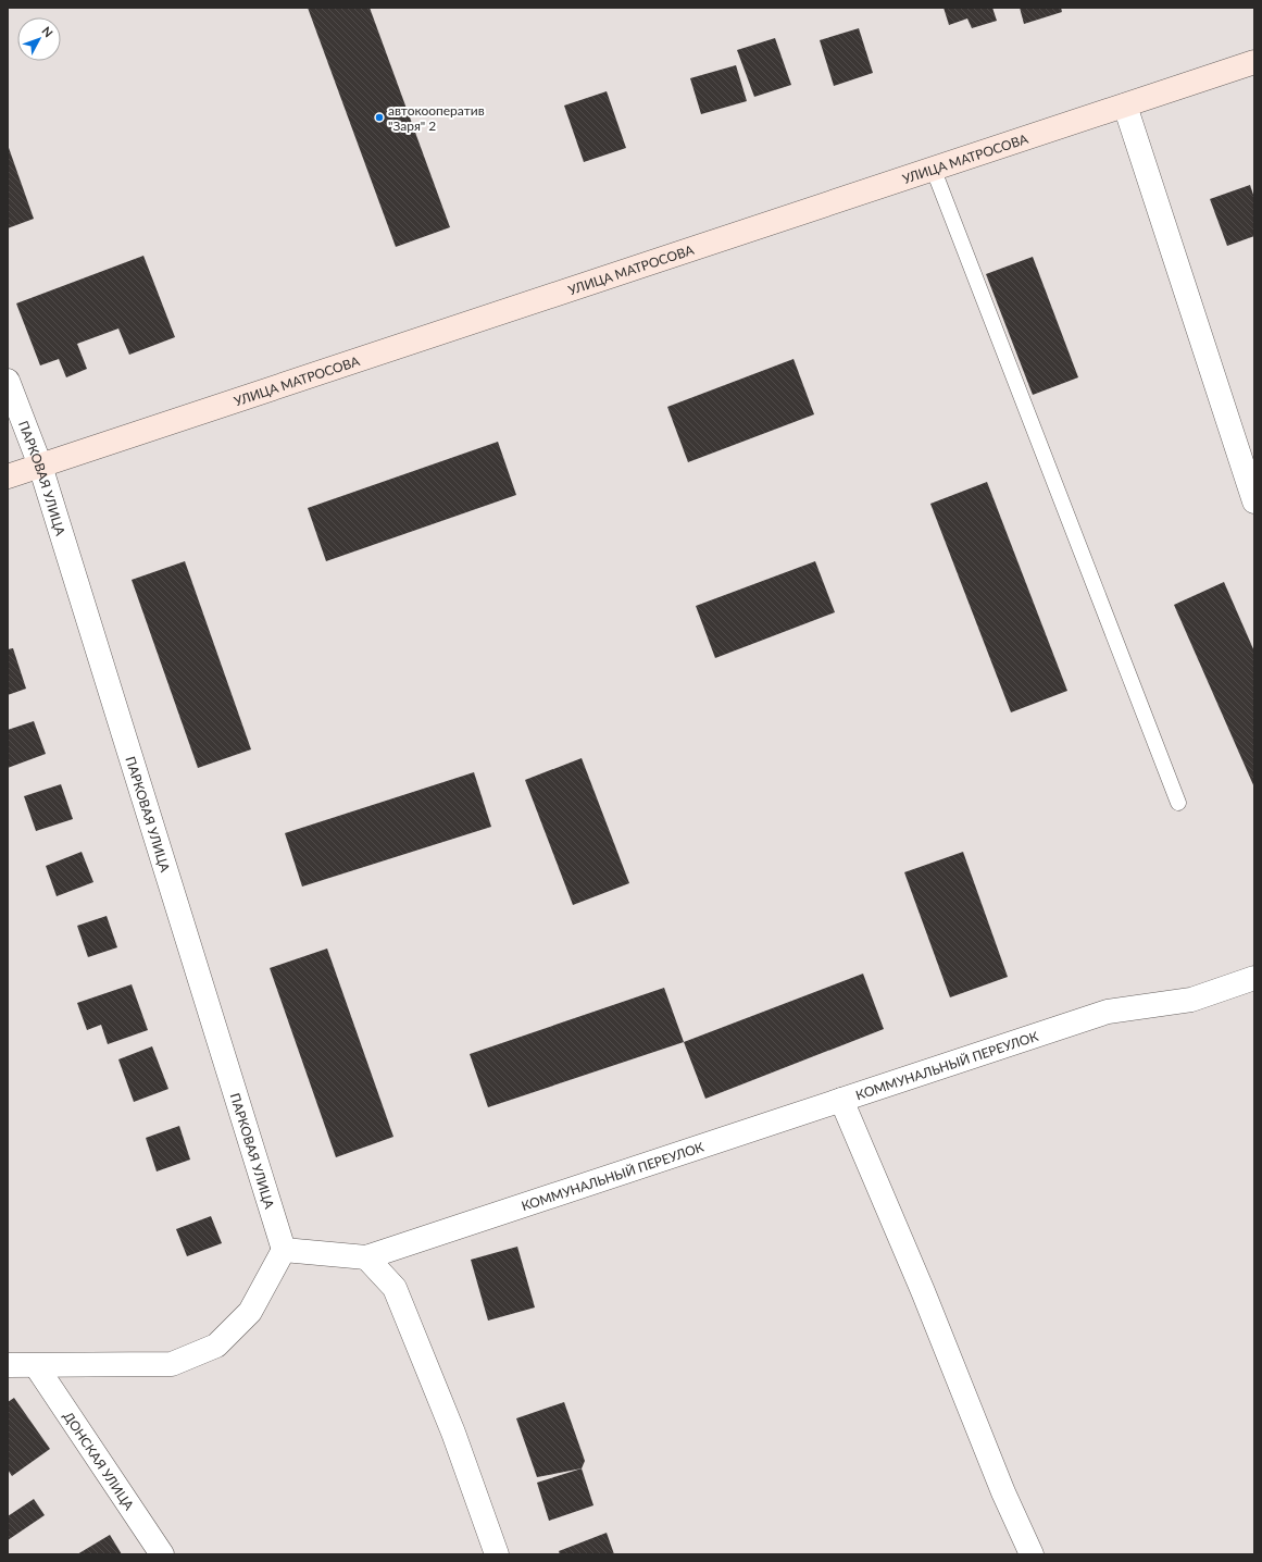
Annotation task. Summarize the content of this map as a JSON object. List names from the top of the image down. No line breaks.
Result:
{"streets":{"street":["УЛИЦА МАТРОСОВА","ПАРКОВАЯ УЛИЦА","КОММУНАЛЬНЫЙ ПЕРЕУЛОК","ДОНСКАЯ УЛИЦА"]},"crossings":[["УЛИЦА МАТРОСОВА","ПАРКОВАЯ УЛИЦА"],["ПАРКОВАЯ УЛИЦА","КОММУНАЛЬНЫЙ ПЕРЕУЛОК"]],"places":["автокооператив \"Заря\" 2"],"north":"top right"}
